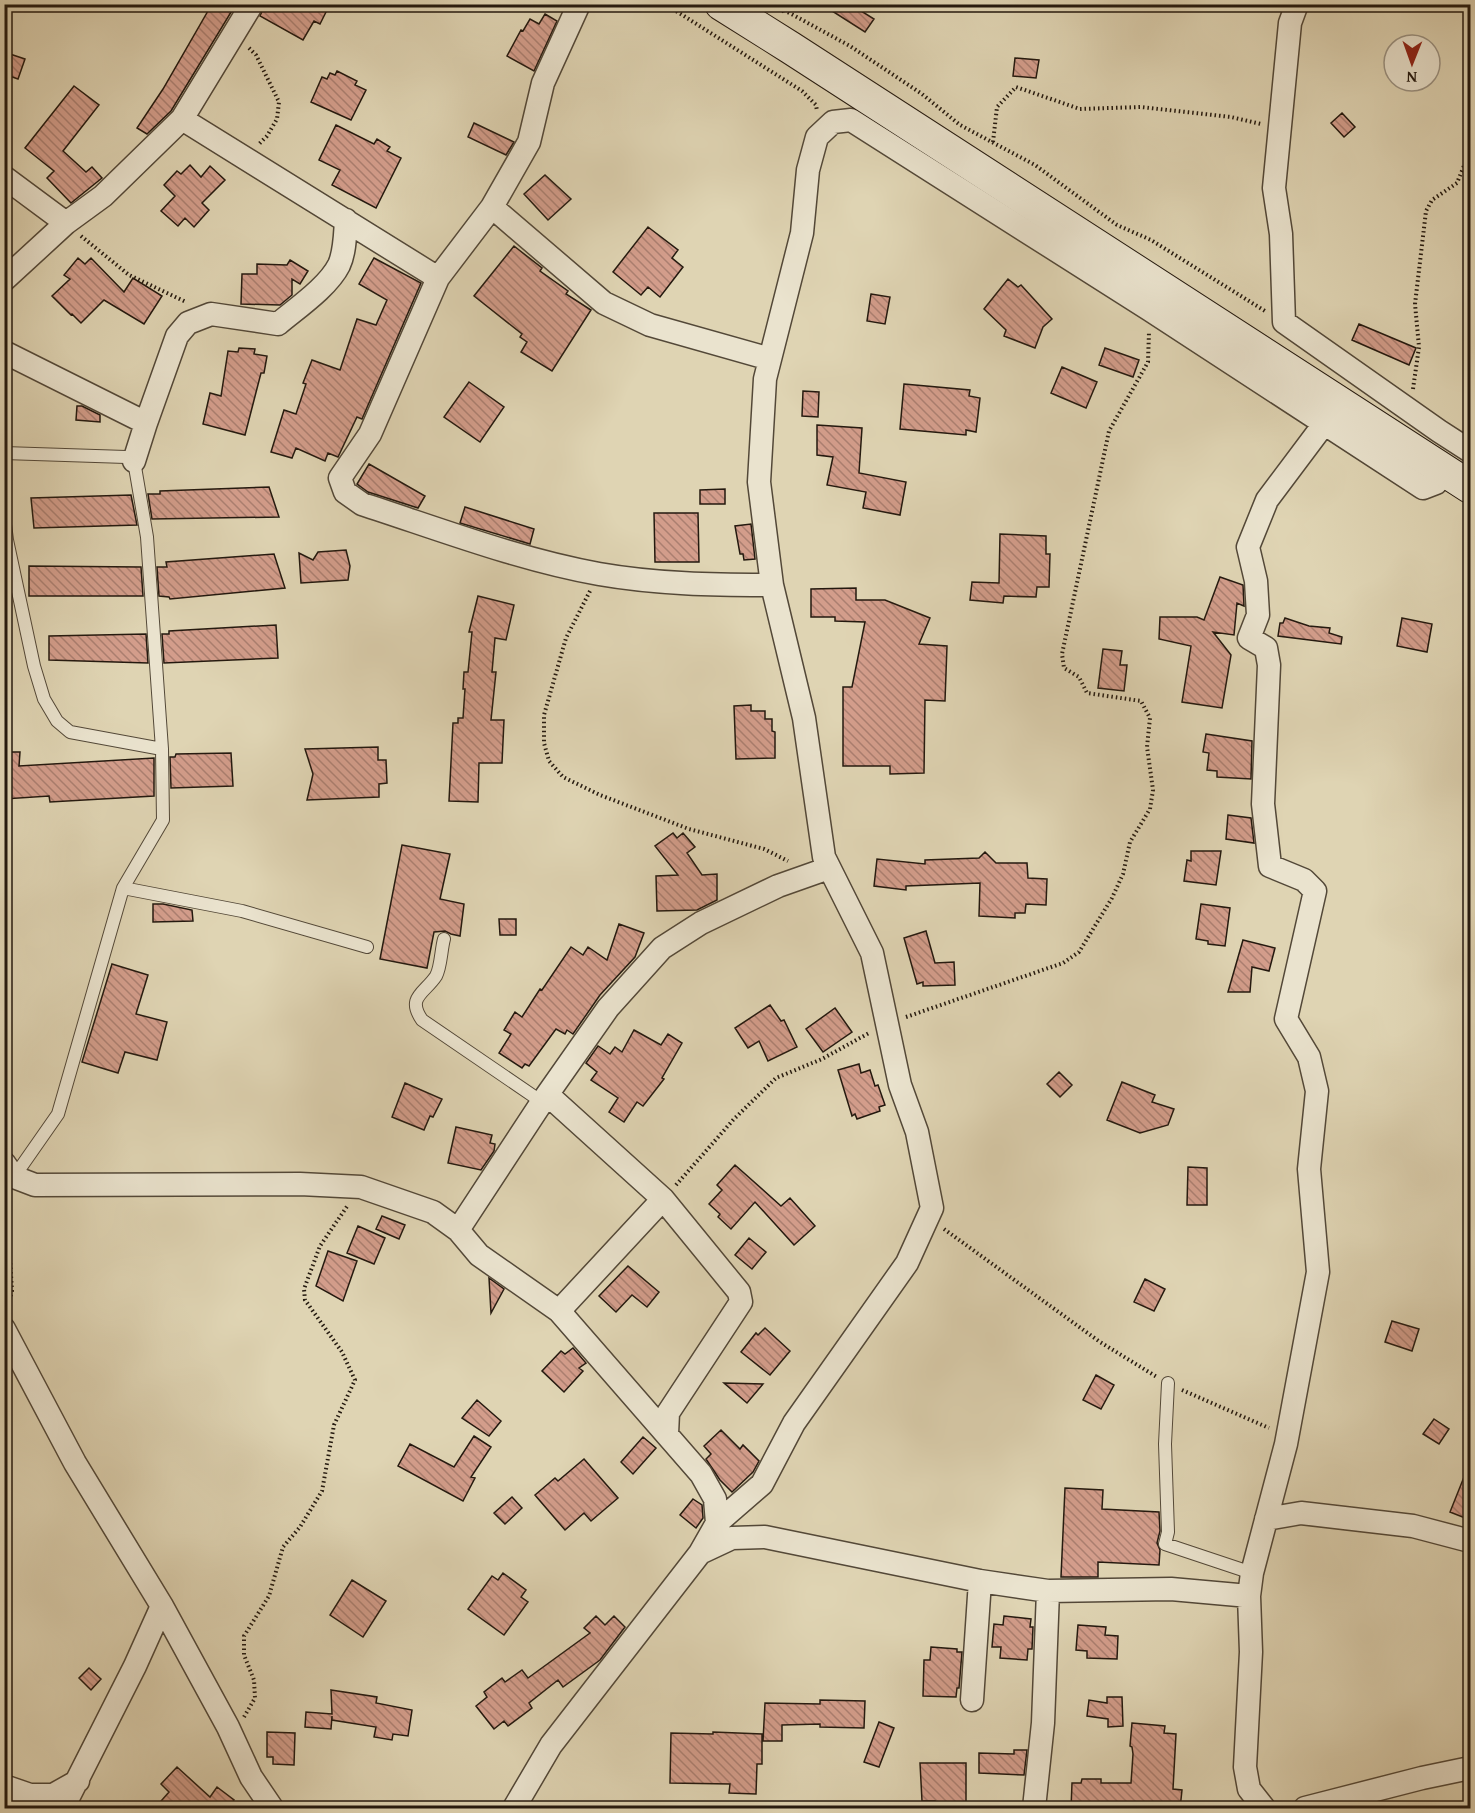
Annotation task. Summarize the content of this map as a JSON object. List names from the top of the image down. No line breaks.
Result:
{"north":"bottom"}
